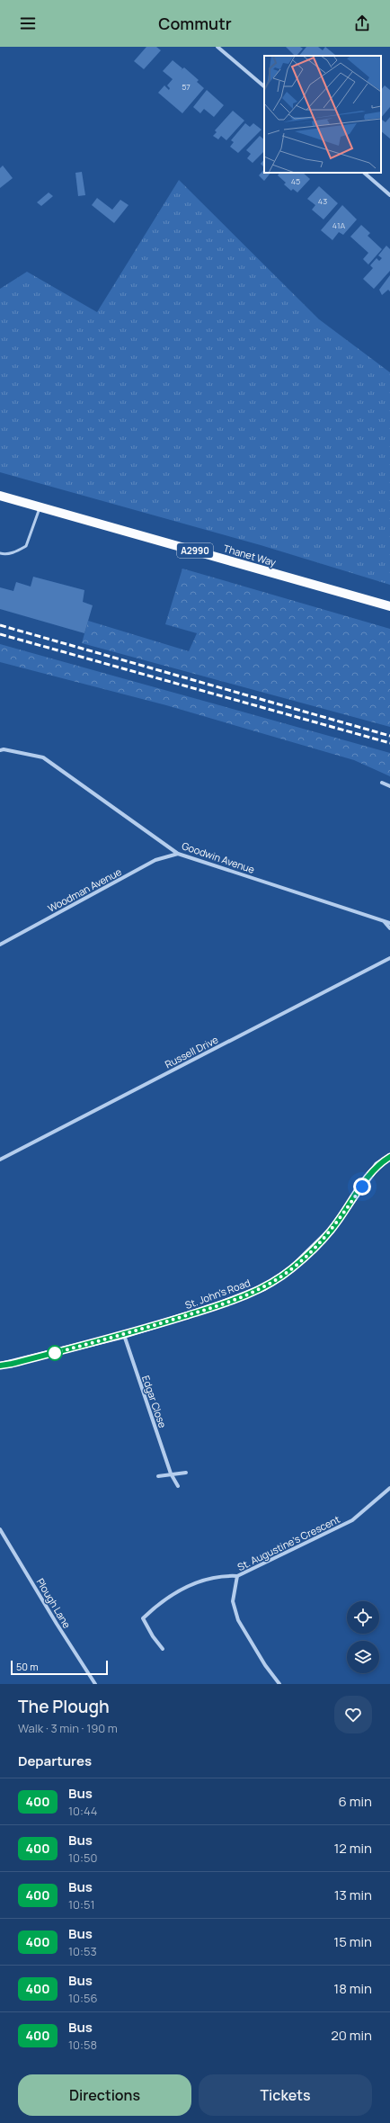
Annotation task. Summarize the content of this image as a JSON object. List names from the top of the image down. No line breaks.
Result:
{"streets":{"main road":["A2990","Thanet Way","St. John's Road"],"street":["Goodwin Avenue","Woodman Avenue","Russell Drive","Edgar Close","St. Augustine's Crescent","Plough Lane"]},"crossings":[["Goodwin Avenue","Woodman Avenue"],["St. John's Road","Edgar Close"]],"lines":["bus line 400"],"house_numbers":["57","45","43","41A"],"scale_bar":"50 m","page":{"header":"Commutr","scale":"50 m","heading":[["The Plough","Walk · 3 min · 190 m"],"Departures"],"list":[{"mark":"400","name":"Bus","note":"10:44","value":"6 min"},{"mark":"400","name":"Bus","note":"10:50","value":"12 min"},{"mark":"400","name":"Bus","note":"10:51","value":"13 min"},{"mark":"400","name":"Bus","note":"10:53","value":"15 min"},{"mark":"400","name":"Bus","note":"10:56","value":"18 min"},{"mark":"400","name":"Bus","note":"10:58","value":"20 min"}],"buttons":["Directions","Tickets"]}}
